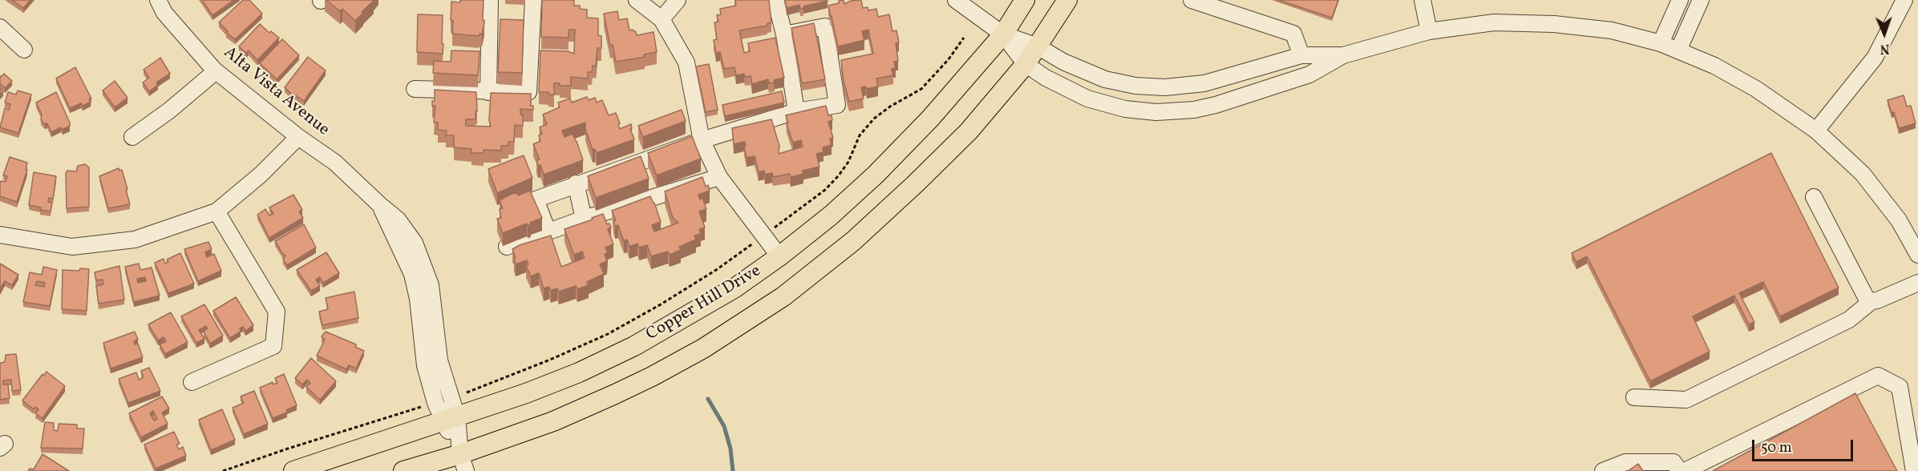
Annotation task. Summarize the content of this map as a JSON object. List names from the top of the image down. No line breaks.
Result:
{"streets":{"main road":["Copper Hill Drive"],"street":["Alta Vista Avenue"]},"crossings":[["Alta Vista Avenue","Copper Hill Drive"]],"scale_bar":"50 m","north":"bottom"}
